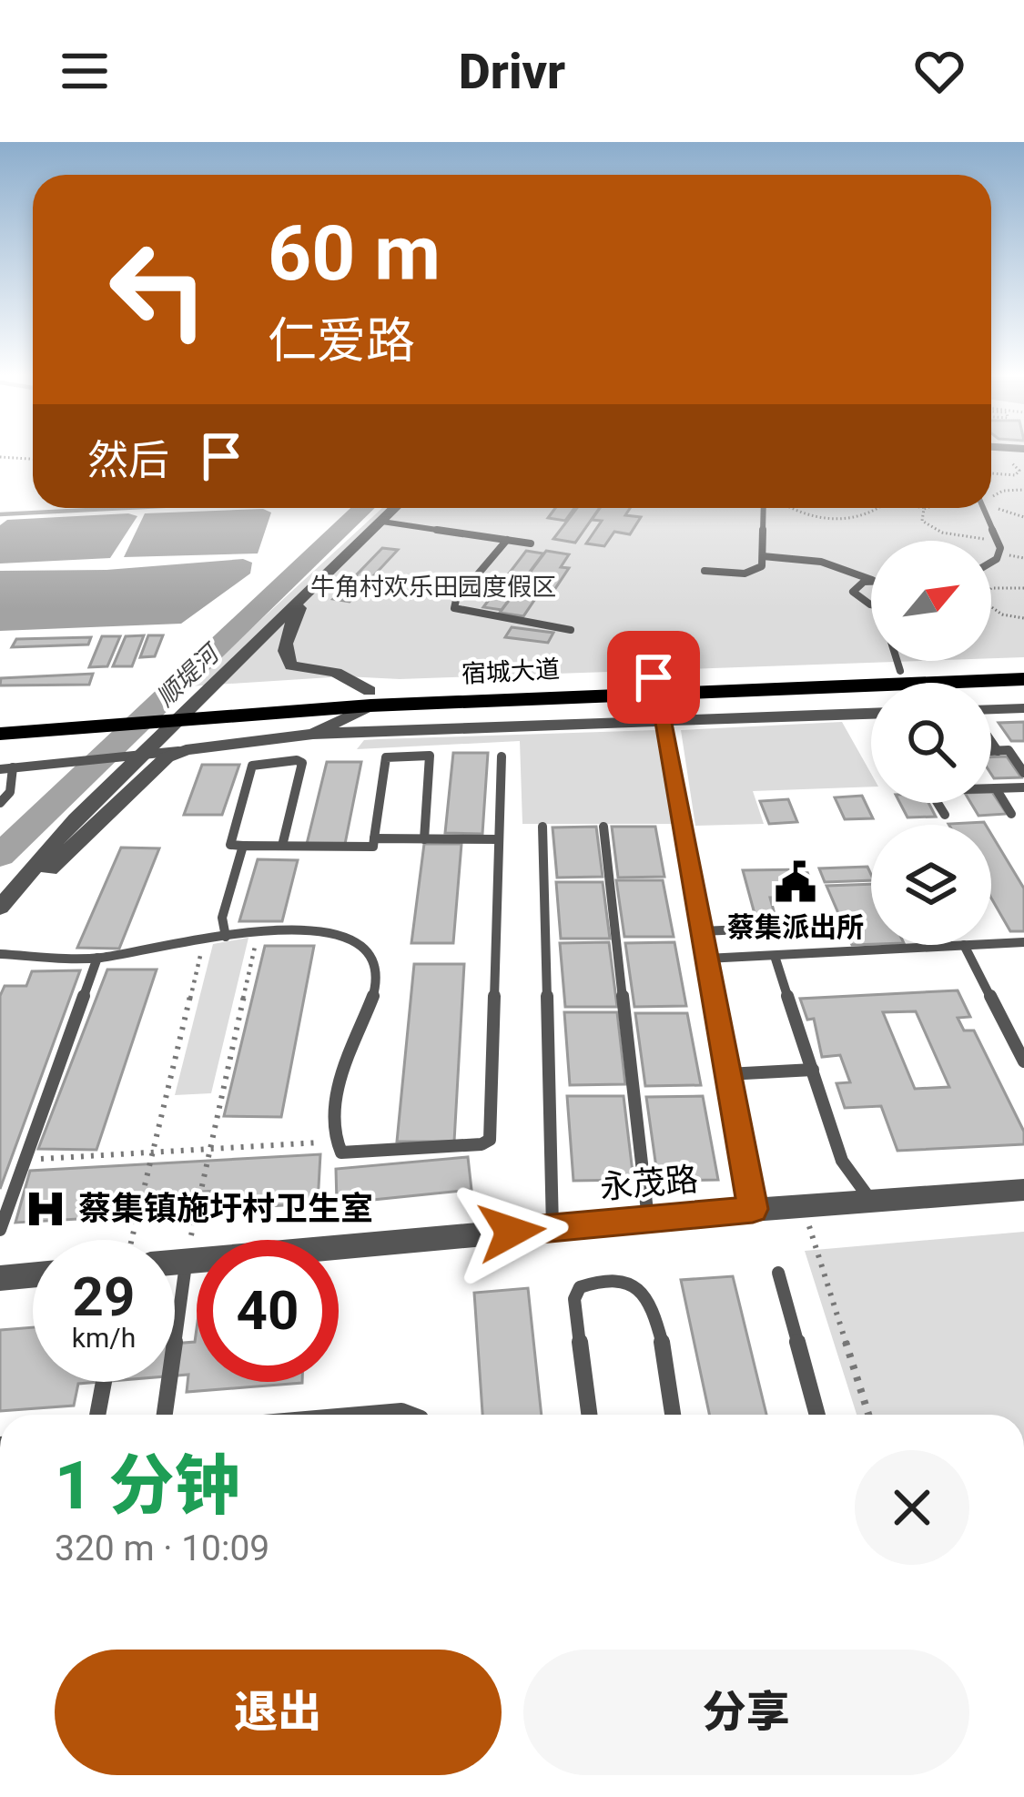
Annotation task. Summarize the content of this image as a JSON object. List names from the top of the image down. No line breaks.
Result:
{"streets":{"main road":["宿城大道"],"street":["永茂路"]},"water":["顺堤河"],"parks":["牛角村欢乐田园度假区"],"places":{"public building":["蔡集派出所"],"hospital":["蔡集镇施圩村卫生室"]},"north":"top right","page":{"header":"Drivr","turn":["60 m","仁爱路"],"then":"然后","speed":"29 km/h","limit":"40","heading":["1 分钟","320 m · 10:09"],"buttons":["退出","分享"]}}
